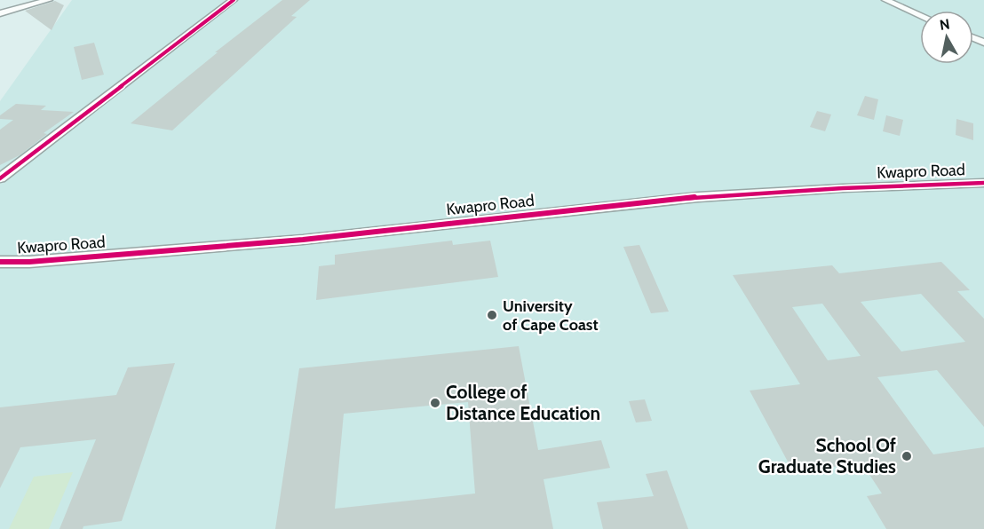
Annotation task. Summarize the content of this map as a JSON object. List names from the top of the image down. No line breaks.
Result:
{"streets":{"street":["Kwapro Road"]},"places":["University of Cape Coast","College of Distance Education","School Of Graduate Studies"],"north":"top"}
